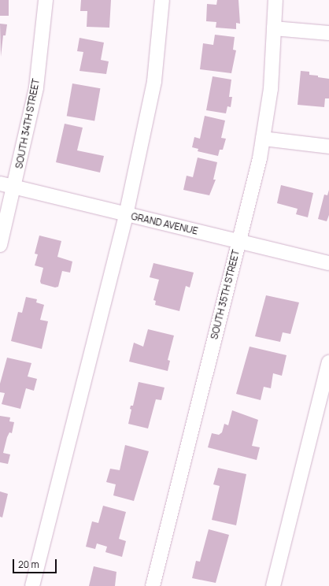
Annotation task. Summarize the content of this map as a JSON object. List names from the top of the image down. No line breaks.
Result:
{"streets":{"street":["SOUTH 34TH STREET","GRAND AVENUE","SOUTH 35TH STREET"]},"crossings":[["SOUTH 34TH STREET","GRAND AVENUE"],["GRAND AVENUE","SOUTH 35TH STREET"]],"scale_bar":"20 m"}
